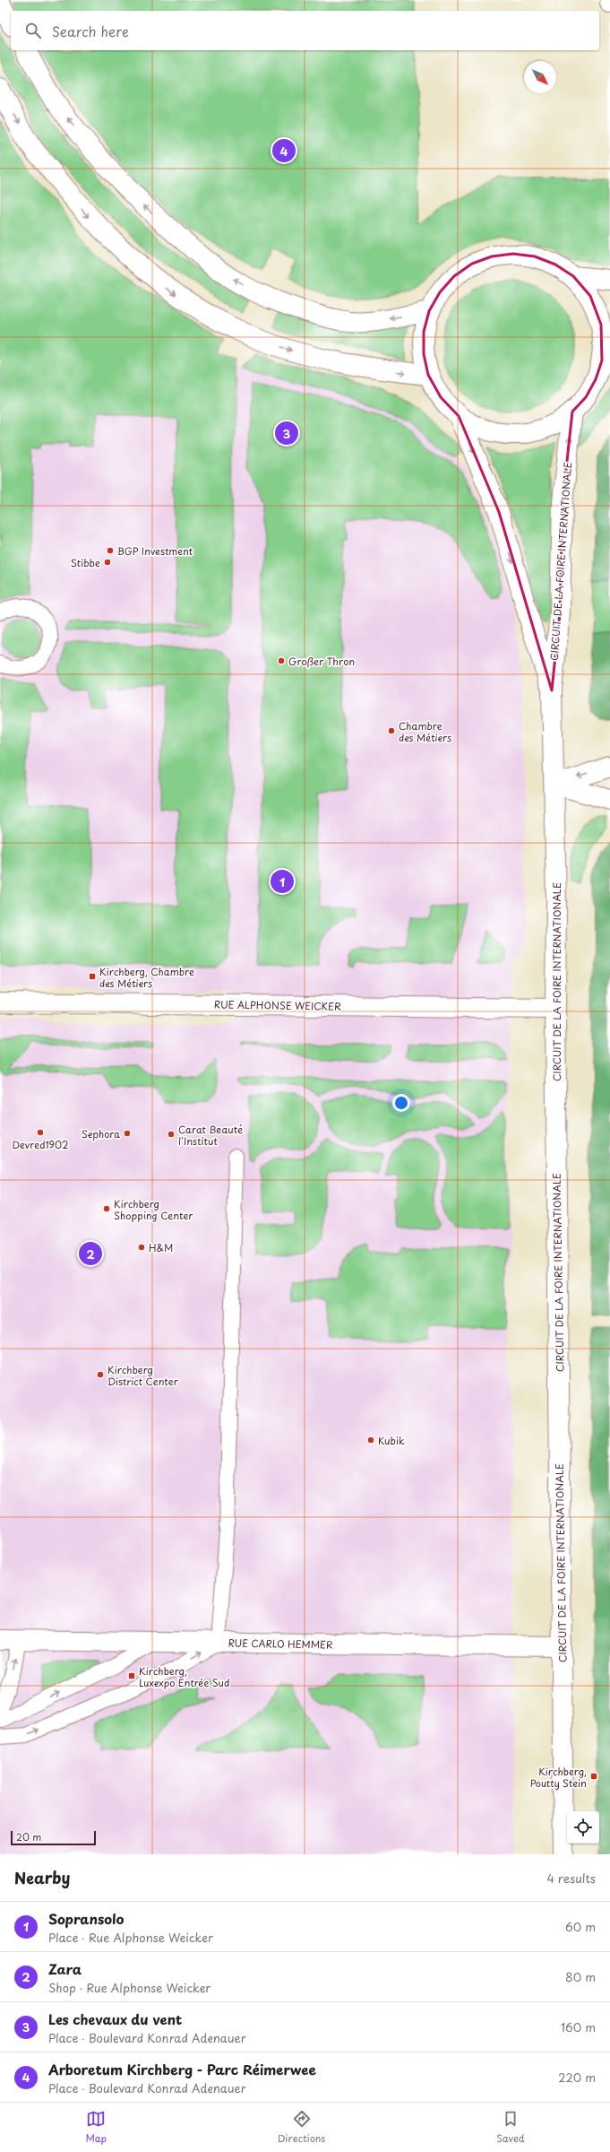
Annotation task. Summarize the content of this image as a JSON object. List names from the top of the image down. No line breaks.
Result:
{"streets":{"street":["CIRCUIT DE LA FOIRE INTERNATIONALE","RUE ALPHONSE WEICKER","RUE CARLO HEMMER"]},"crossings":[["CIRCUIT DE LA FOIRE INTERNATIONALE","RUE ALPHONSE WEICKER"],["CIRCUIT DE LA FOIRE INTERNATIONALE","RUE CARLO HEMMER"]],"places":{"other":["BGP Investment","Stibbe","Großer Thron","Chambre des Métiers","Devred1902","Sephora","Carat Beauté l'Institut","Kirchberg Shopping Center","H&M","Kirchberg District Center","Kubik"],"transit":["Kirchberg, Chambre des Métiers","Kirchberg, Luxexpo Entrée Sud","Kirchberg, Poutty Stein"]},"scale_bar":"20 m","north":"bottom right","page":{"search":"Search here","pins":["4","3","1","2"],"scale":"20 m","heading":["Nearby","4 results"],"list":[{"mark":"1","name":"Sopransolo","note":"Place · Rue Alphonse Weicker","value":"60 m"},{"mark":"2","name":"Zara","note":"Shop · Rue Alphonse Weicker","value":"80 m"},{"mark":"3","name":"Les chevaux du vent","note":"Place · Boulevard Konrad Adenauer","value":"160 m"},{"mark":"4","name":"Arboretum Kirchberg - Parc Réimerwee","note":"Place · Boulevard Konrad Adenauer","value":"220 m"}],"nav":["Map","Directions","Saved"]}}
